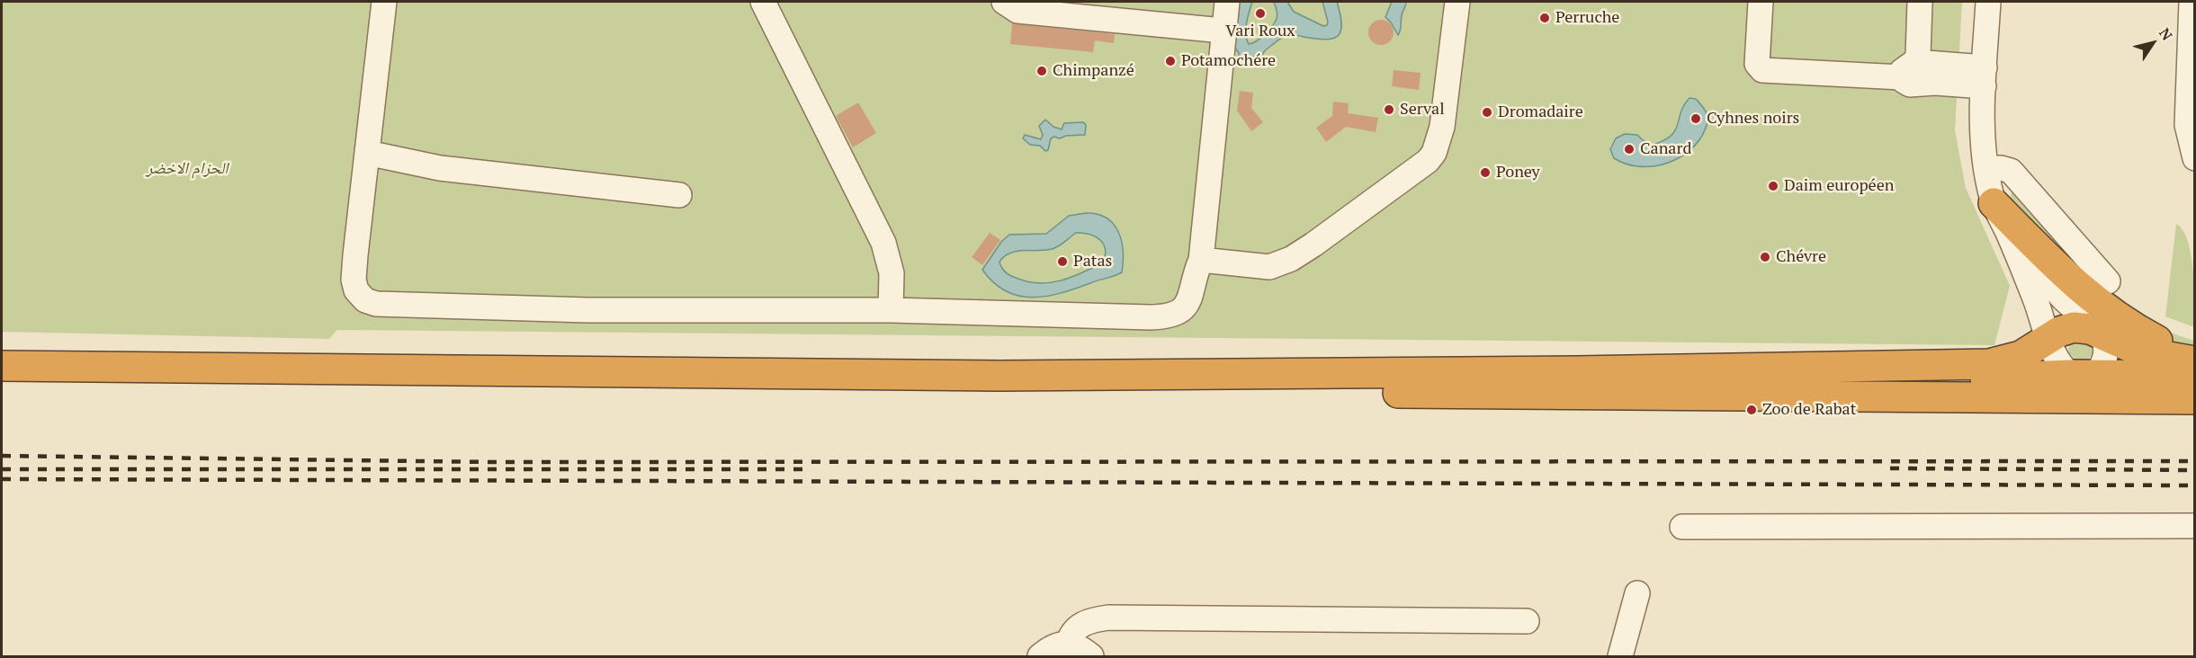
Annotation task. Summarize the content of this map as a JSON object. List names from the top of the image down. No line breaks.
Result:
{"parks":["الحزام الاخضر"],"places":["Vari Roux","Perruche","Potamochére","Chimpanzé","Serval","Dromadaire","Cyhnes noirs","Canard","Poney","Daim européen","Chévre","Patas","Zoo de Rabat"],"north":"top right"}
